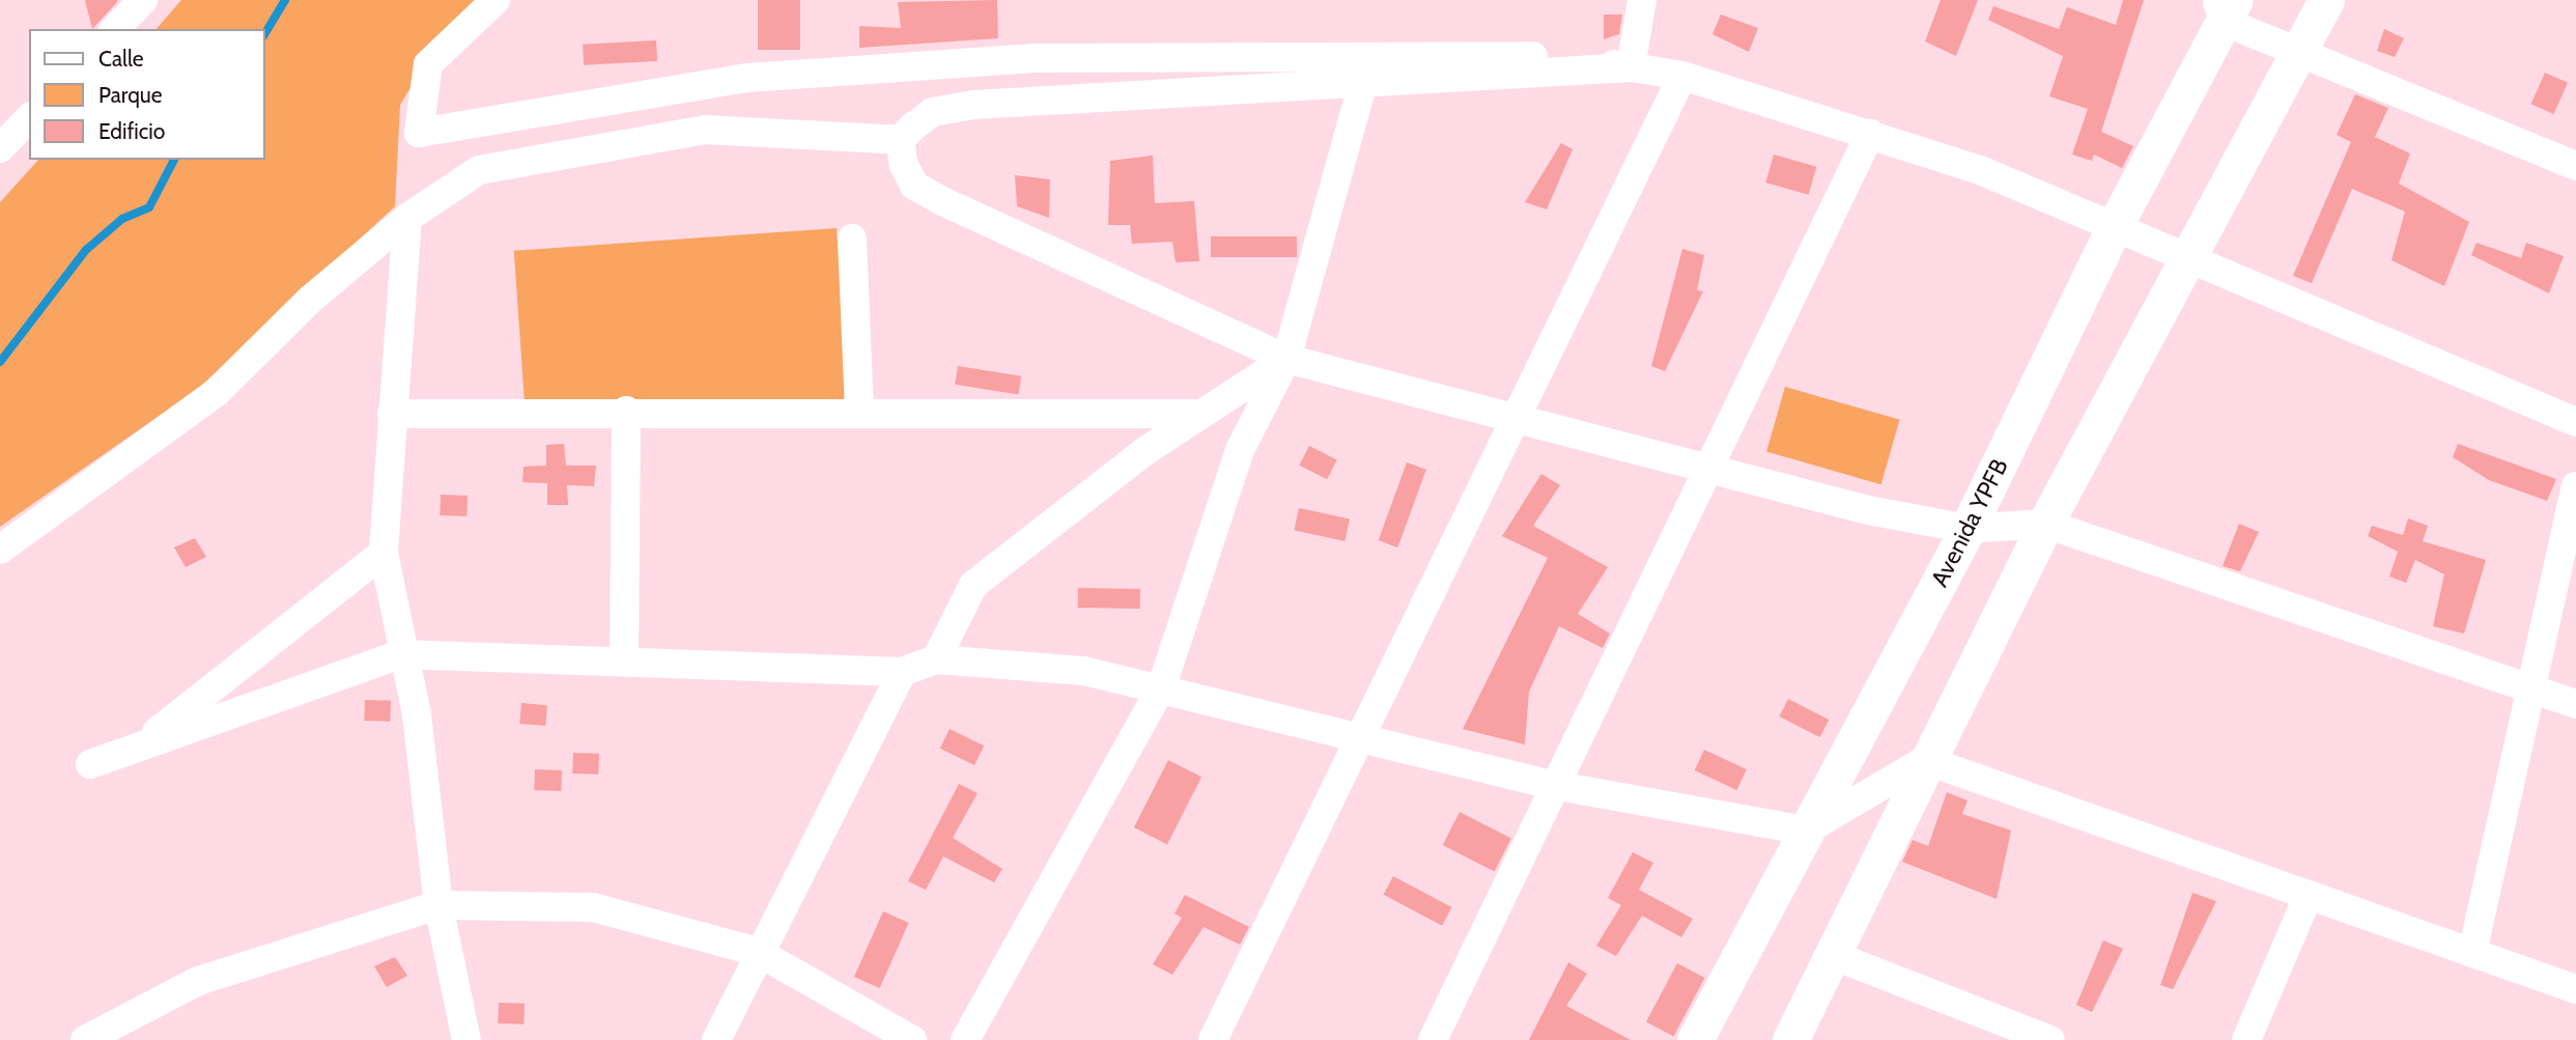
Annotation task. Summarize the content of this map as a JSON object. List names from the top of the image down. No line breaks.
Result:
{"streets":{"street":["Avenida YPFB"]},"legend":["Calle","Parque","Edificio"]}
